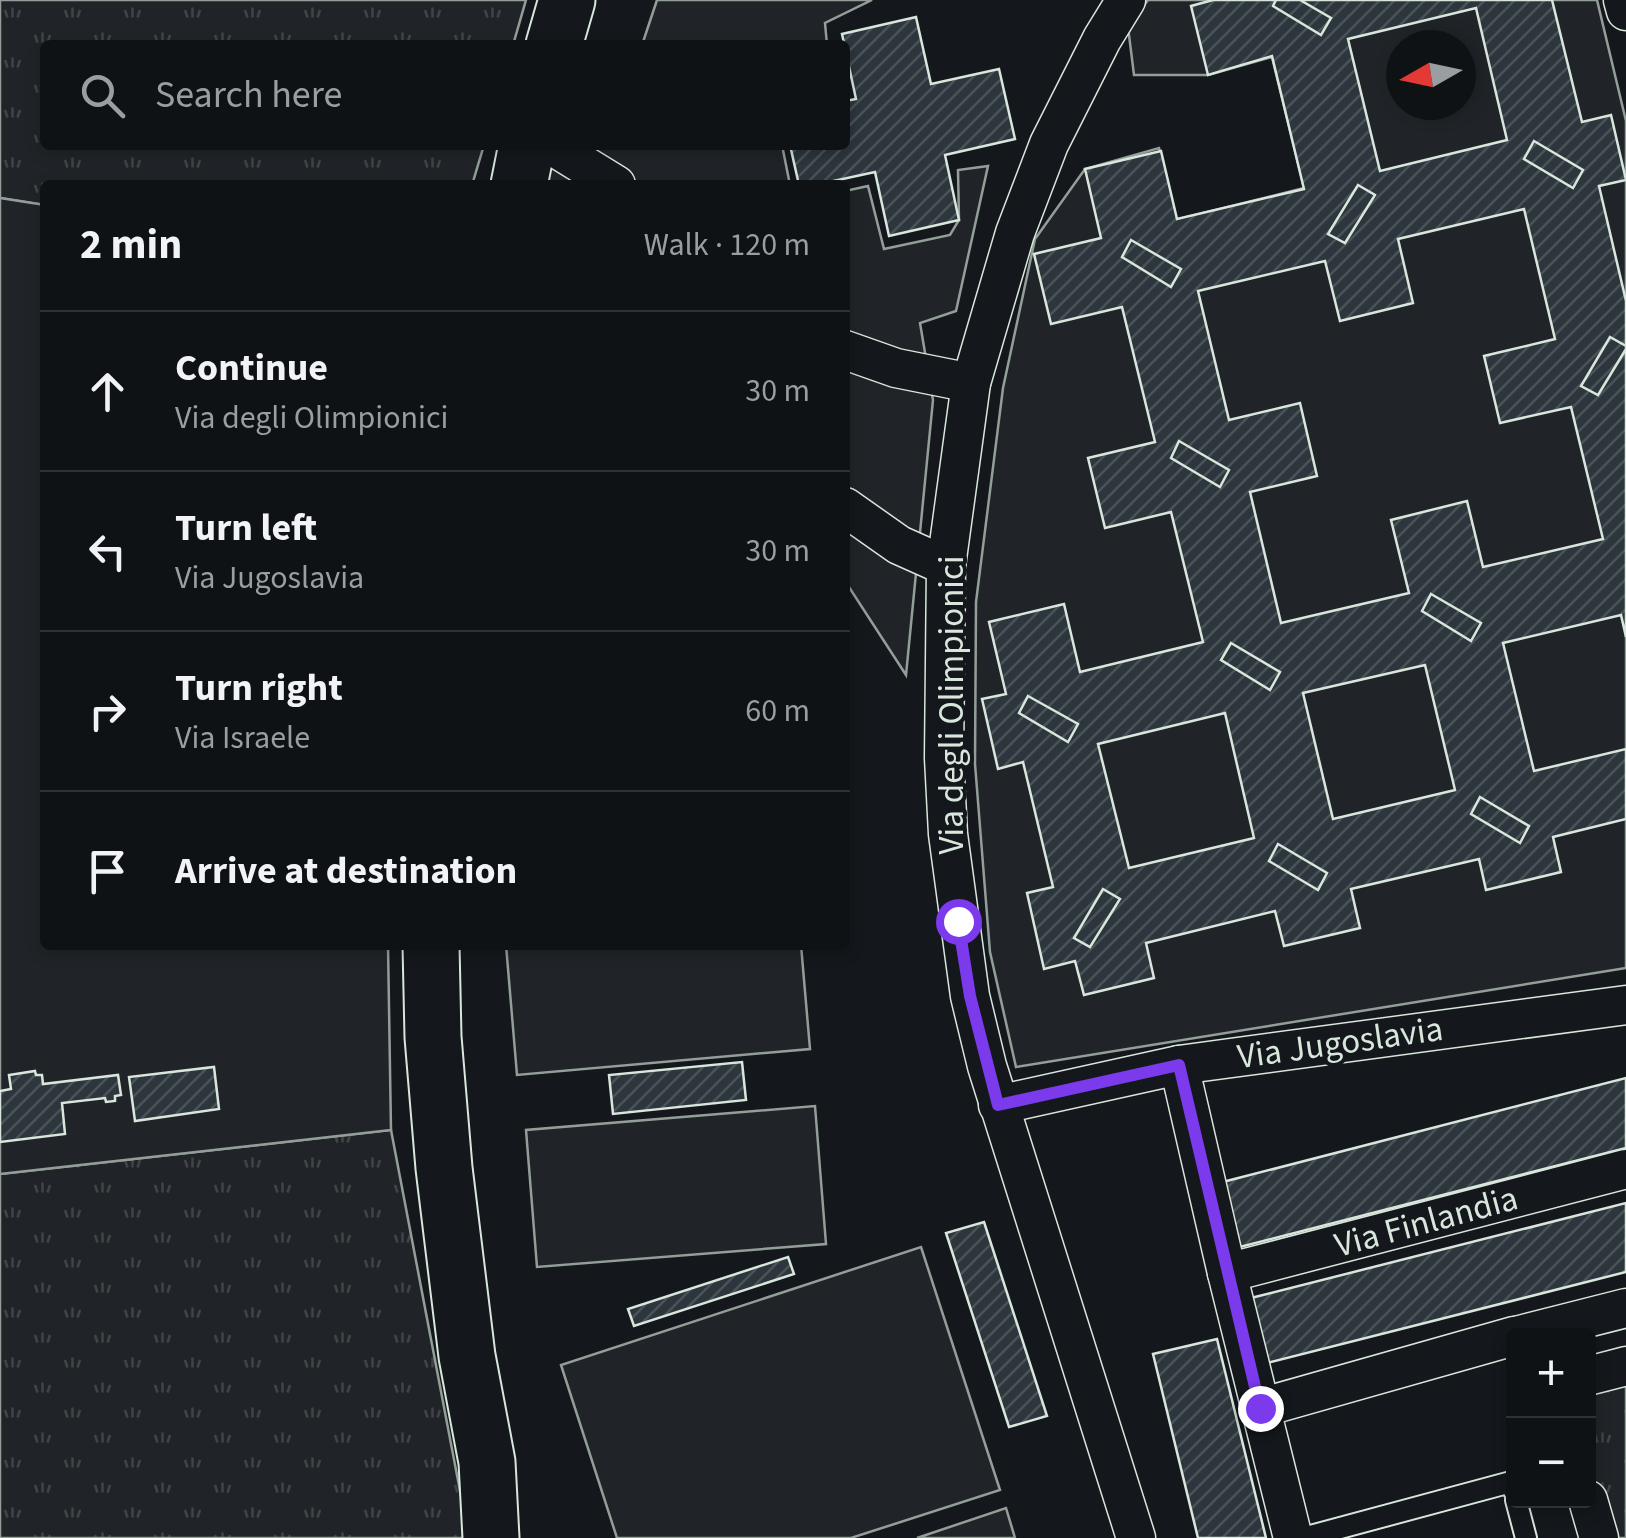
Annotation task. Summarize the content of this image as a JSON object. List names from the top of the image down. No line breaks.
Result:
{"streets":{"street":["Via degli Olimpionici","Via Jugoslavia","Via Finlandia"]},"crossings":[["Via degli Olimpionici","Via Jugoslavia"]],"north":"left","page":{"search":"Search here","heading":["2 min","Walk · 120 m"],"list":[["Continue","Via degli Olimpionici","30 m"],["Turn left","Via Jugoslavia","30 m"],["Turn right","Via Israele","60 m"],"Arrive at destination"],"map_buttons":["+","−"]}}
